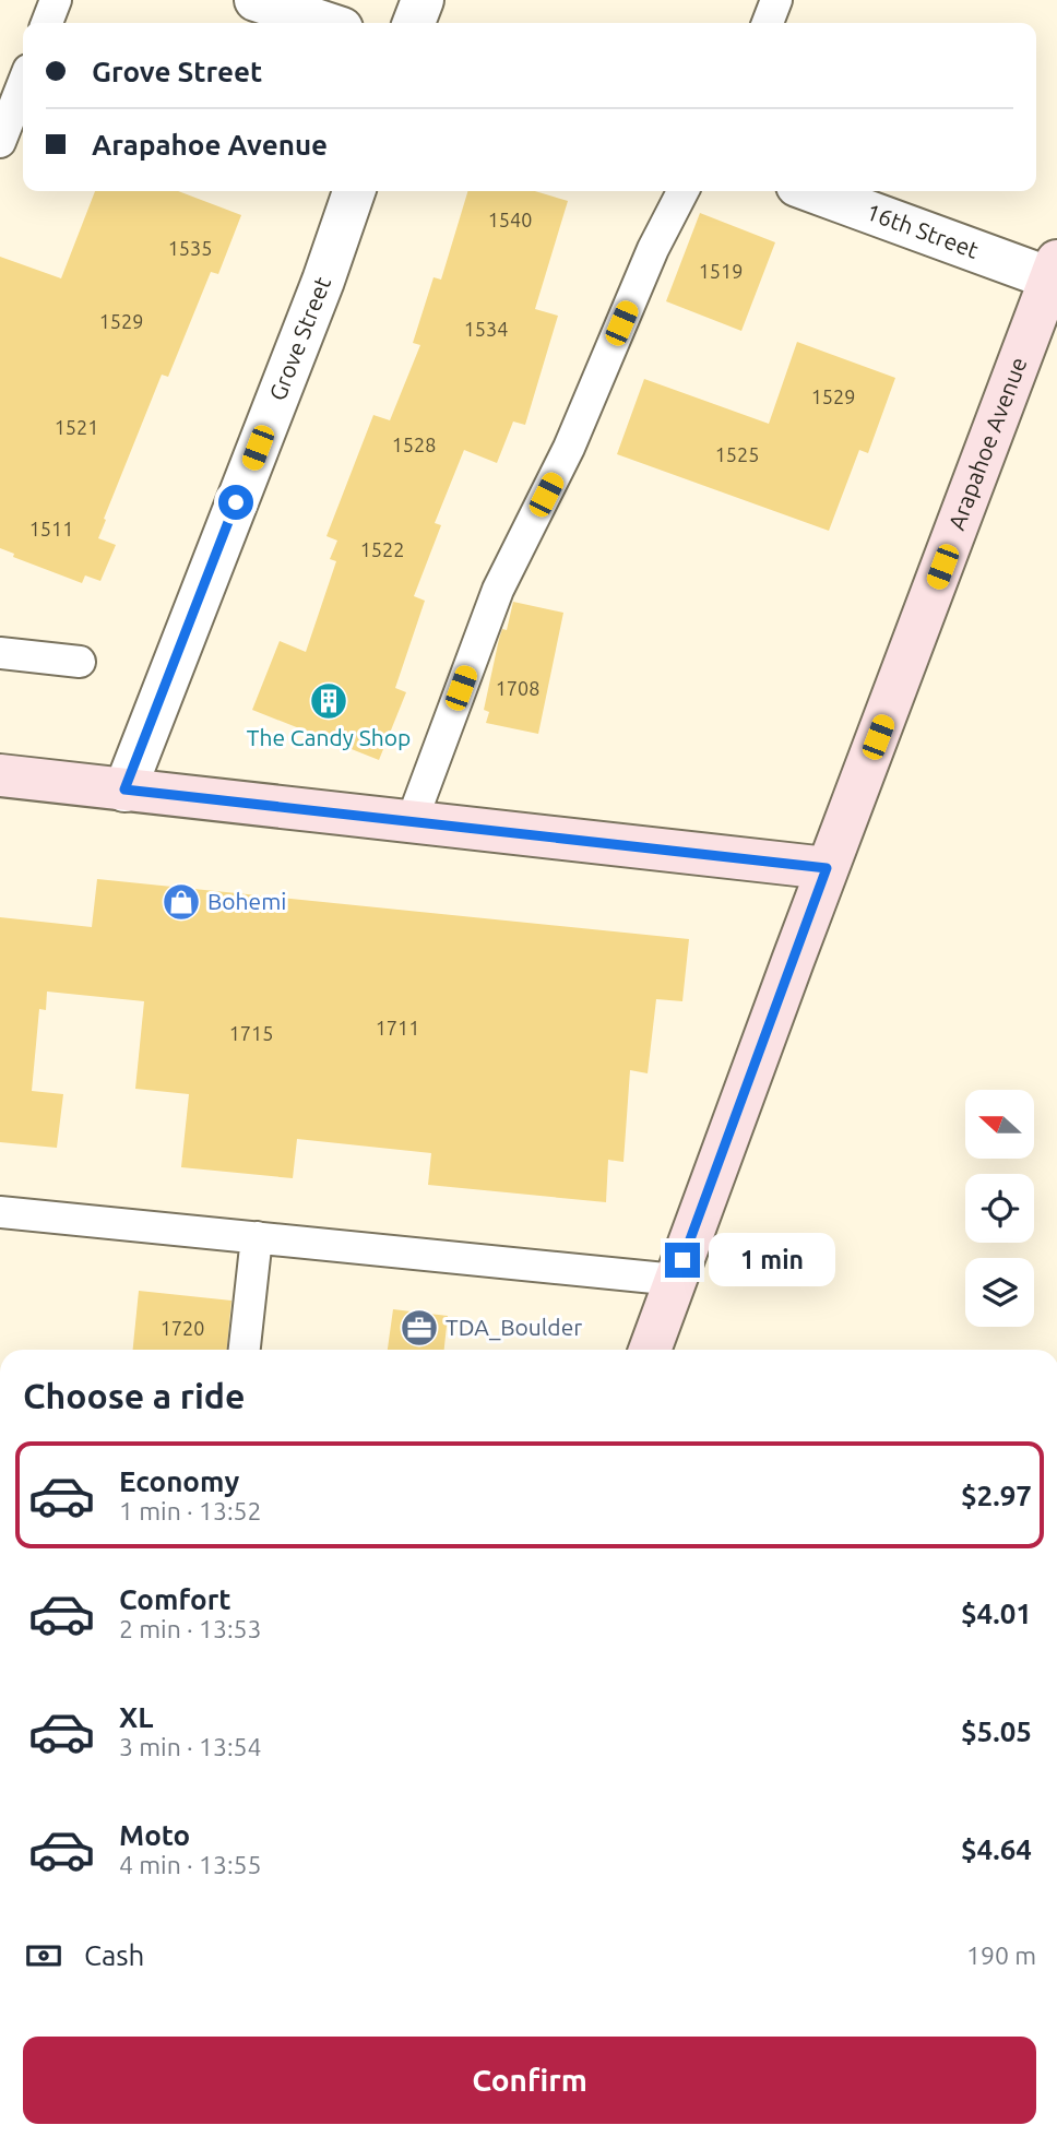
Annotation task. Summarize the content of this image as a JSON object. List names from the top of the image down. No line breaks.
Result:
{"streets":{"main road":["Arapahoe Avenue"],"street":["16th Street","Grove Street"]},"crossings":[["16th Street","Arapahoe Avenue"]],"places":{"building":["The Candy Shop"],"shop":["Bohemi"],"office":["TDA_Boulder"]},"house_numbers":["1540","1535","1519","1529","1534","1529","1521","1528","1525","1511","1522","1708","1711","1715","1720"],"north":"left","page":{"banner":["Grove Street","Arapahoe Avenue"],"bubble":"1 min","heading":"Choose a ride","list":[{"name":"Economy","note":"1 min · 13:52","value":"$2.97"},{"name":"Comfort","note":"2 min · 13:53","value":"$4.01"},{"name":"XL","note":"3 min · 13:54","value":"$5.05"},{"name":"Moto","note":"4 min · 13:55","value":"$4.64"}],"pay":["Cash","190 m"],"buttons":"Confirm"}}
